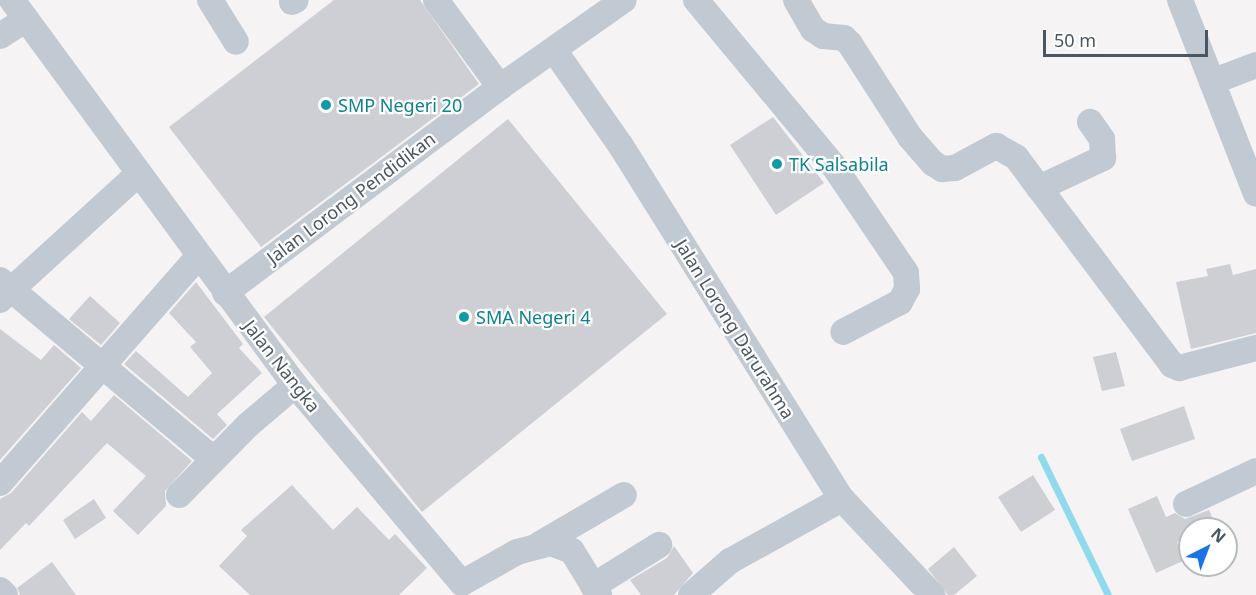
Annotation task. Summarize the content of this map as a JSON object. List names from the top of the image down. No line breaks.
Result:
{"streets":{"street":["Jalan Lorong Pendidikan","Jalan Lorong Darurahma","Jalan Nangka"]},"crossings":[["Jalan Lorong Pendidikan","Jalan Lorong Darurahma"],["Jalan Lorong Pendidikan","Jalan Nangka"]],"places":["SMP Negeri 20","TK Salsabila","SMA Negeri 4"],"scale_bar":"50 m","north":"top right"}
